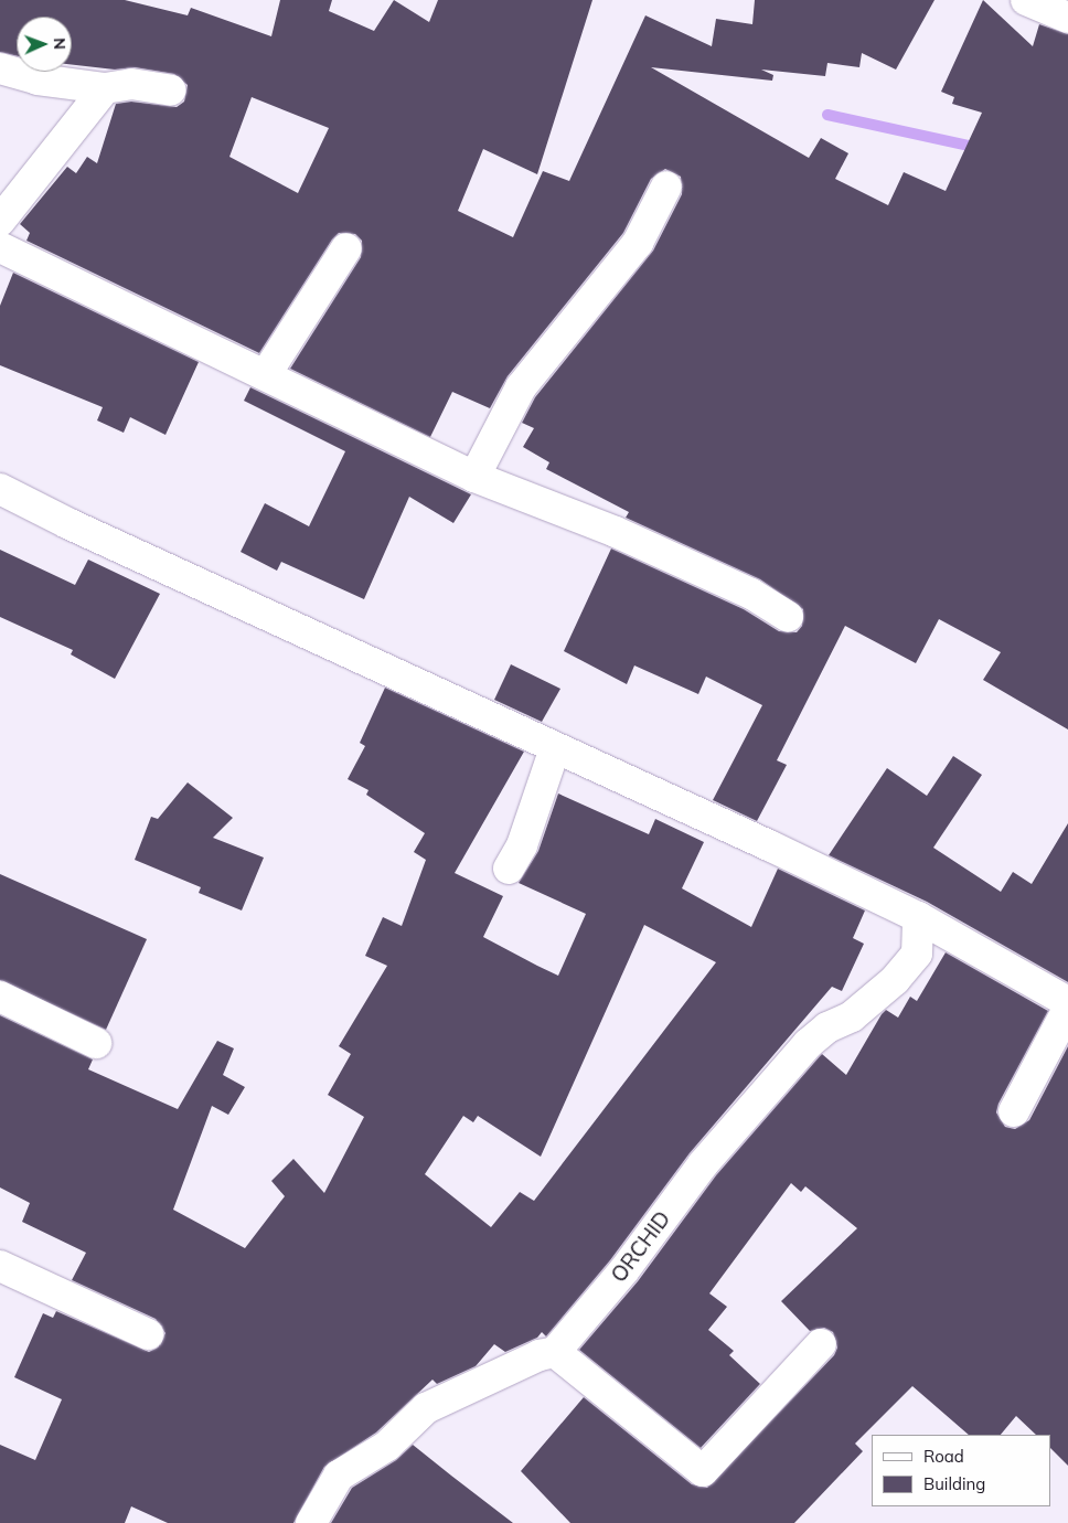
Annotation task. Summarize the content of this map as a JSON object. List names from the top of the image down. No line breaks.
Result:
{"streets":{"street":["ORCHID"]},"legend":["Road","Building"],"north":"right"}
